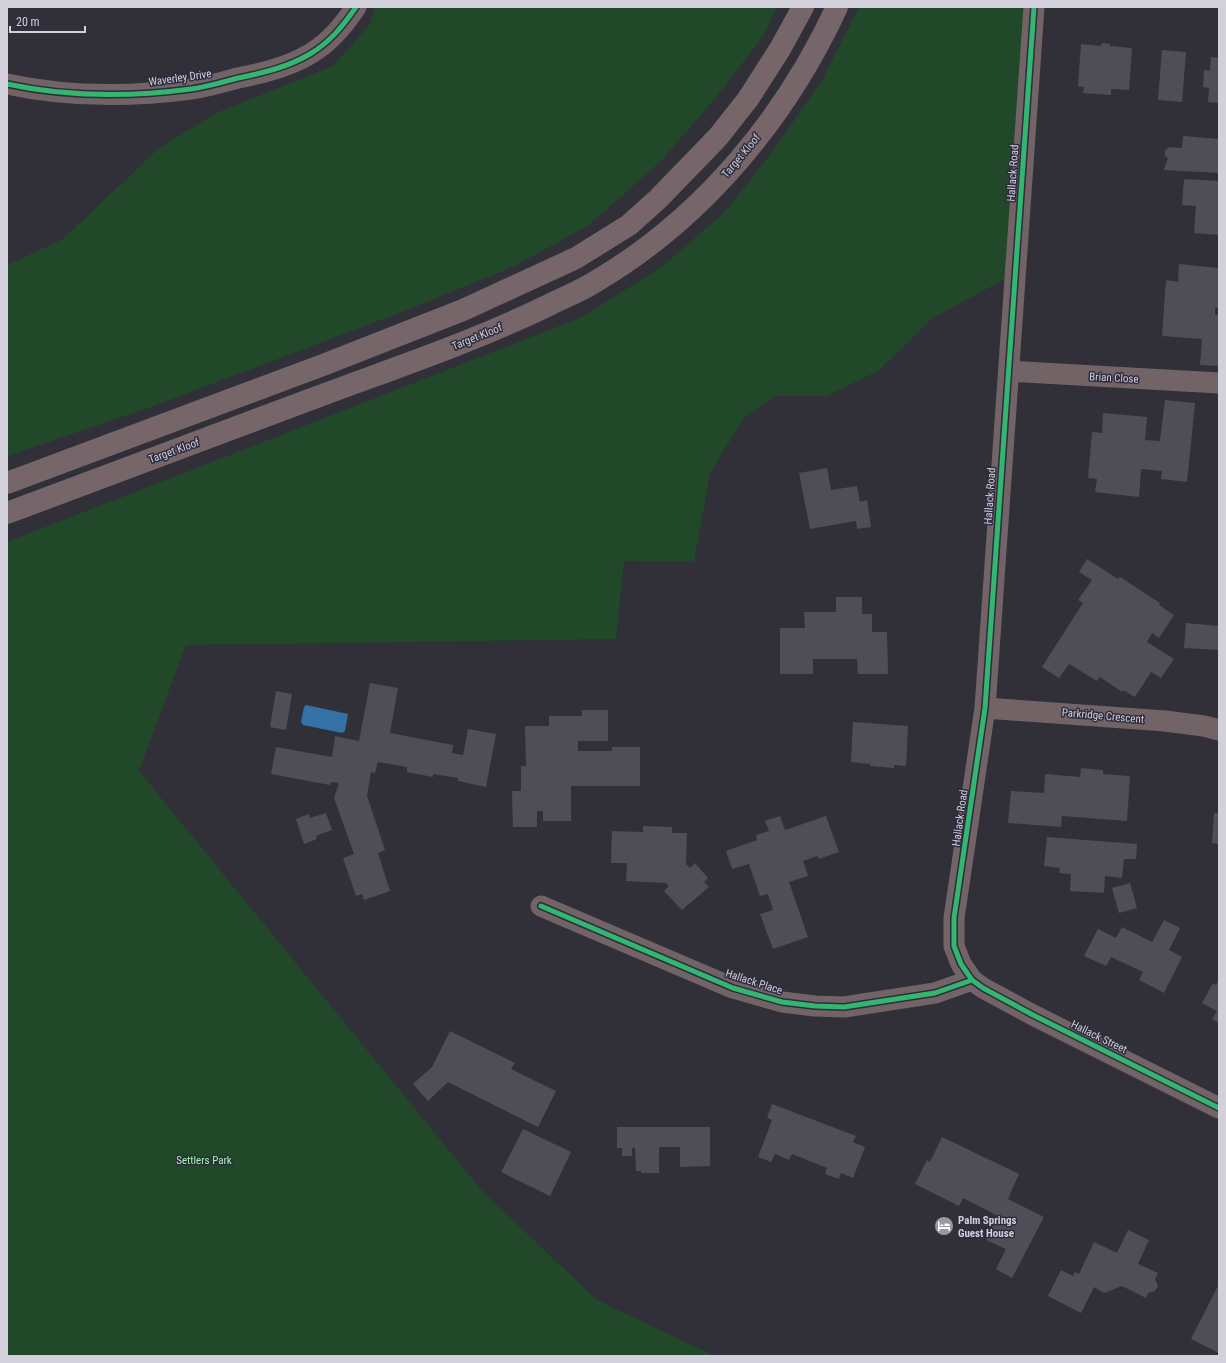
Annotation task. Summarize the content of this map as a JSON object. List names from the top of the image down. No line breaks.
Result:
{"streets":{"main road":["Target Kloof"],"street":["Waverley Drive","Hallack Road","Brian Close","Parkridge Crescent","Hallack Place","Hallack Street"]},"crossings":[["Hallack Road","Brian Close"],["Hallack Road","Parkridge Crescent"],["Hallack Road","Hallack Place"],["Hallack Road","Hallack Street"],["Hallack Place","Hallack Street"]],"parks":["Settlers Park"],"places":{"hotel":["Palm Springs Guest House"]},"scale_bar":"20 m"}
